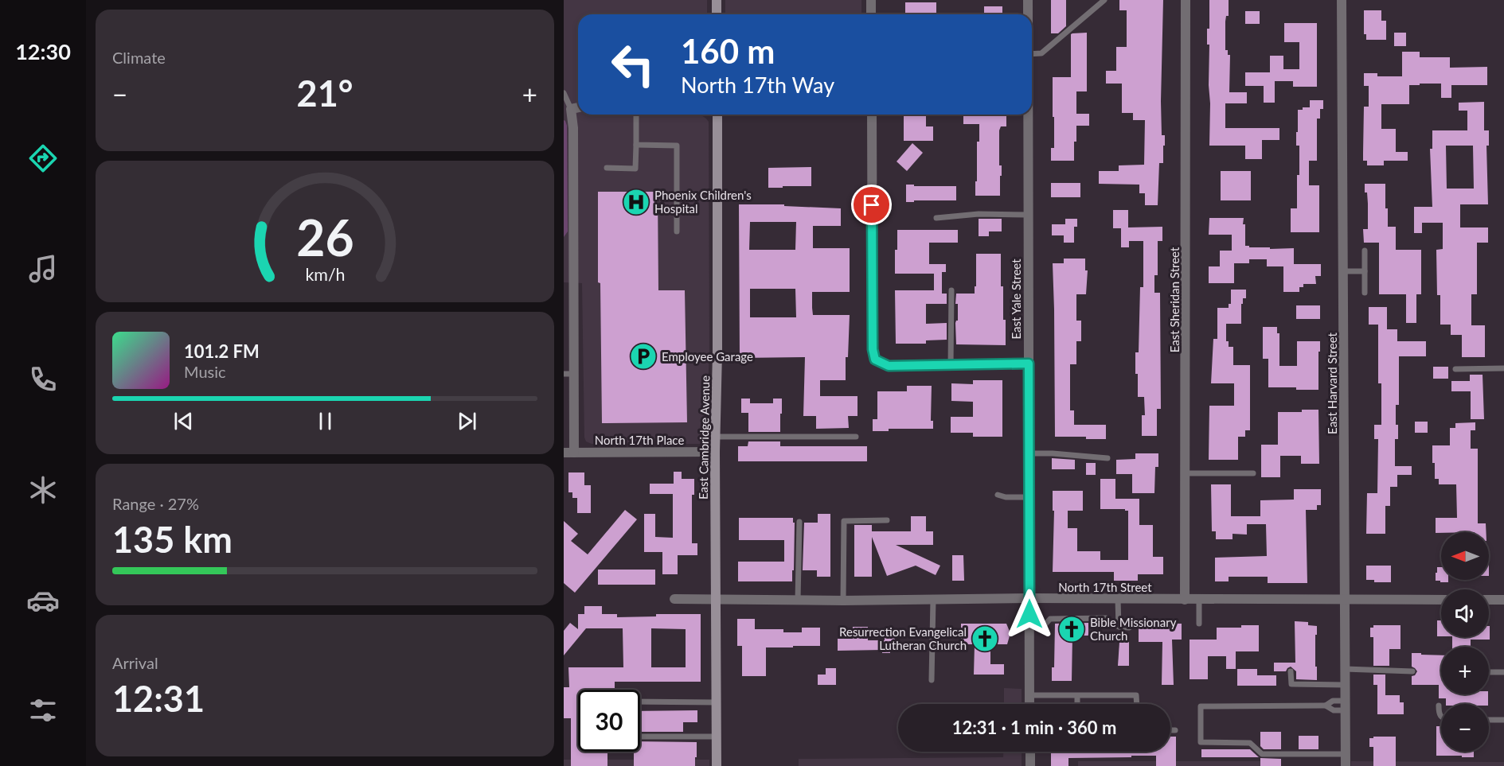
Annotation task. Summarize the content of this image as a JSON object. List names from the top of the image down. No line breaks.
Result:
{"streets":{"street":["East Yale Street","East Sheridan Street","East Harvard Street","East Cambridge Avenue","North 17th Place","North 17th Street"]},"crossings":[["East Yale Street","North 17th Street"],["East Sheridan Street","North 17th Street"],["East Harvard Street","North 17th Street"],["East Cambridge Avenue","North 17th Place"],["East Cambridge Avenue","North 17th Street"]],"places":{"hospital":["Phoenix Children's Hospital"],"parking":["Employee Garage"],"church":["Bible Missionary Church","Resurrection Evangelical Lutheran Church"]},"north":"left","page":{"tabs":"12:30","tile":["Climate",["Range · 27%","135 km"],["Arrival","12:31"]],"turn":["160 m","North 17th Way"],"heat":["−","21°","+"],"song":["101.2 FM","Music"],"map_buttons":["+","−"],"limit":"30","trip":"12:31 · 1 min · 360 m","gauge":["26","km/h"]}}
